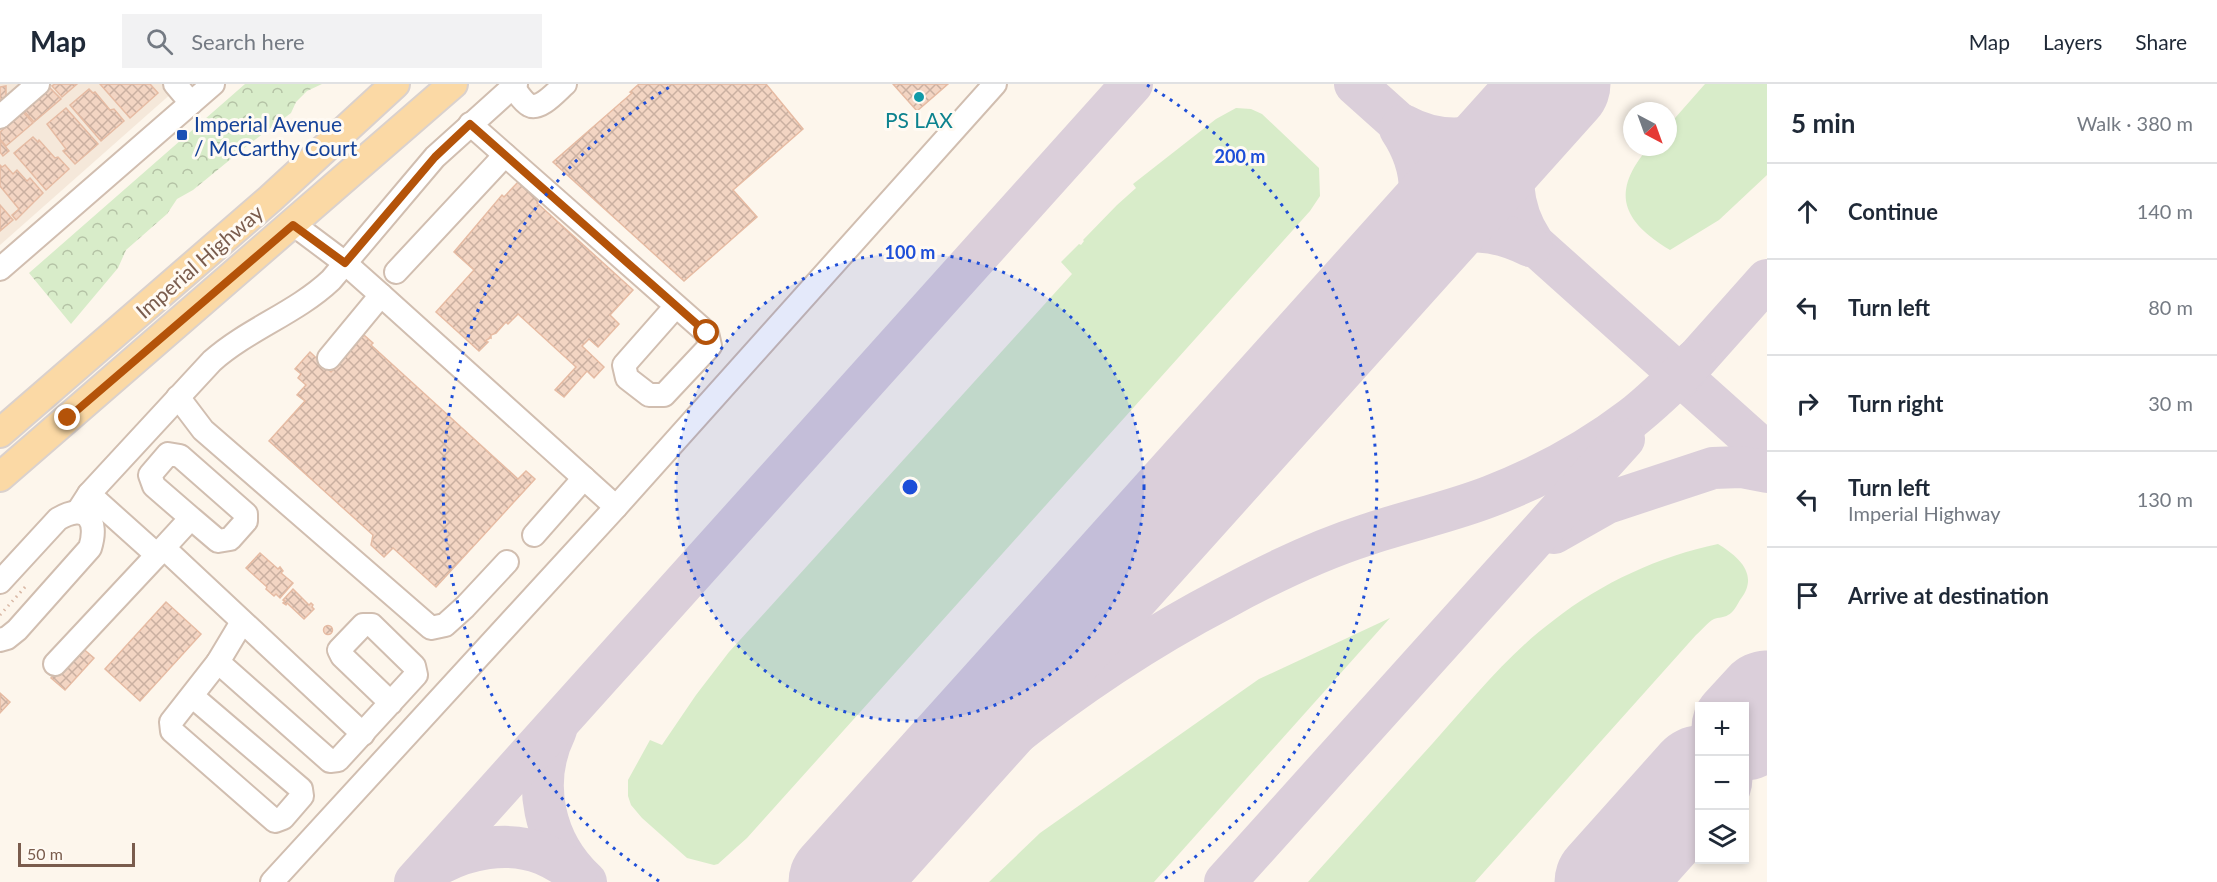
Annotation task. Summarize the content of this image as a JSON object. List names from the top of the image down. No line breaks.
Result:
{"streets":{"main road":["Imperial Highway"]},"places":{"other":["PS LAX"],"transit":["Imperial Avenue / McCarthy Court"]},"scale_bar":"50 m","north":"bottom right","page":{"header":"Map","search":"Search here","nav":["Map","Layers","Share"],"heading":["5 min","Walk · 380 m"],"list":[["Continue","140 m"],["Turn left","80 m"],["Turn right","30 m"],["Turn left","Imperial Highway","130 m"],"Arrive at destination"],"map_buttons":["+","−"],"scale":"50 m"},"rings":["200 m","100 m"]}
